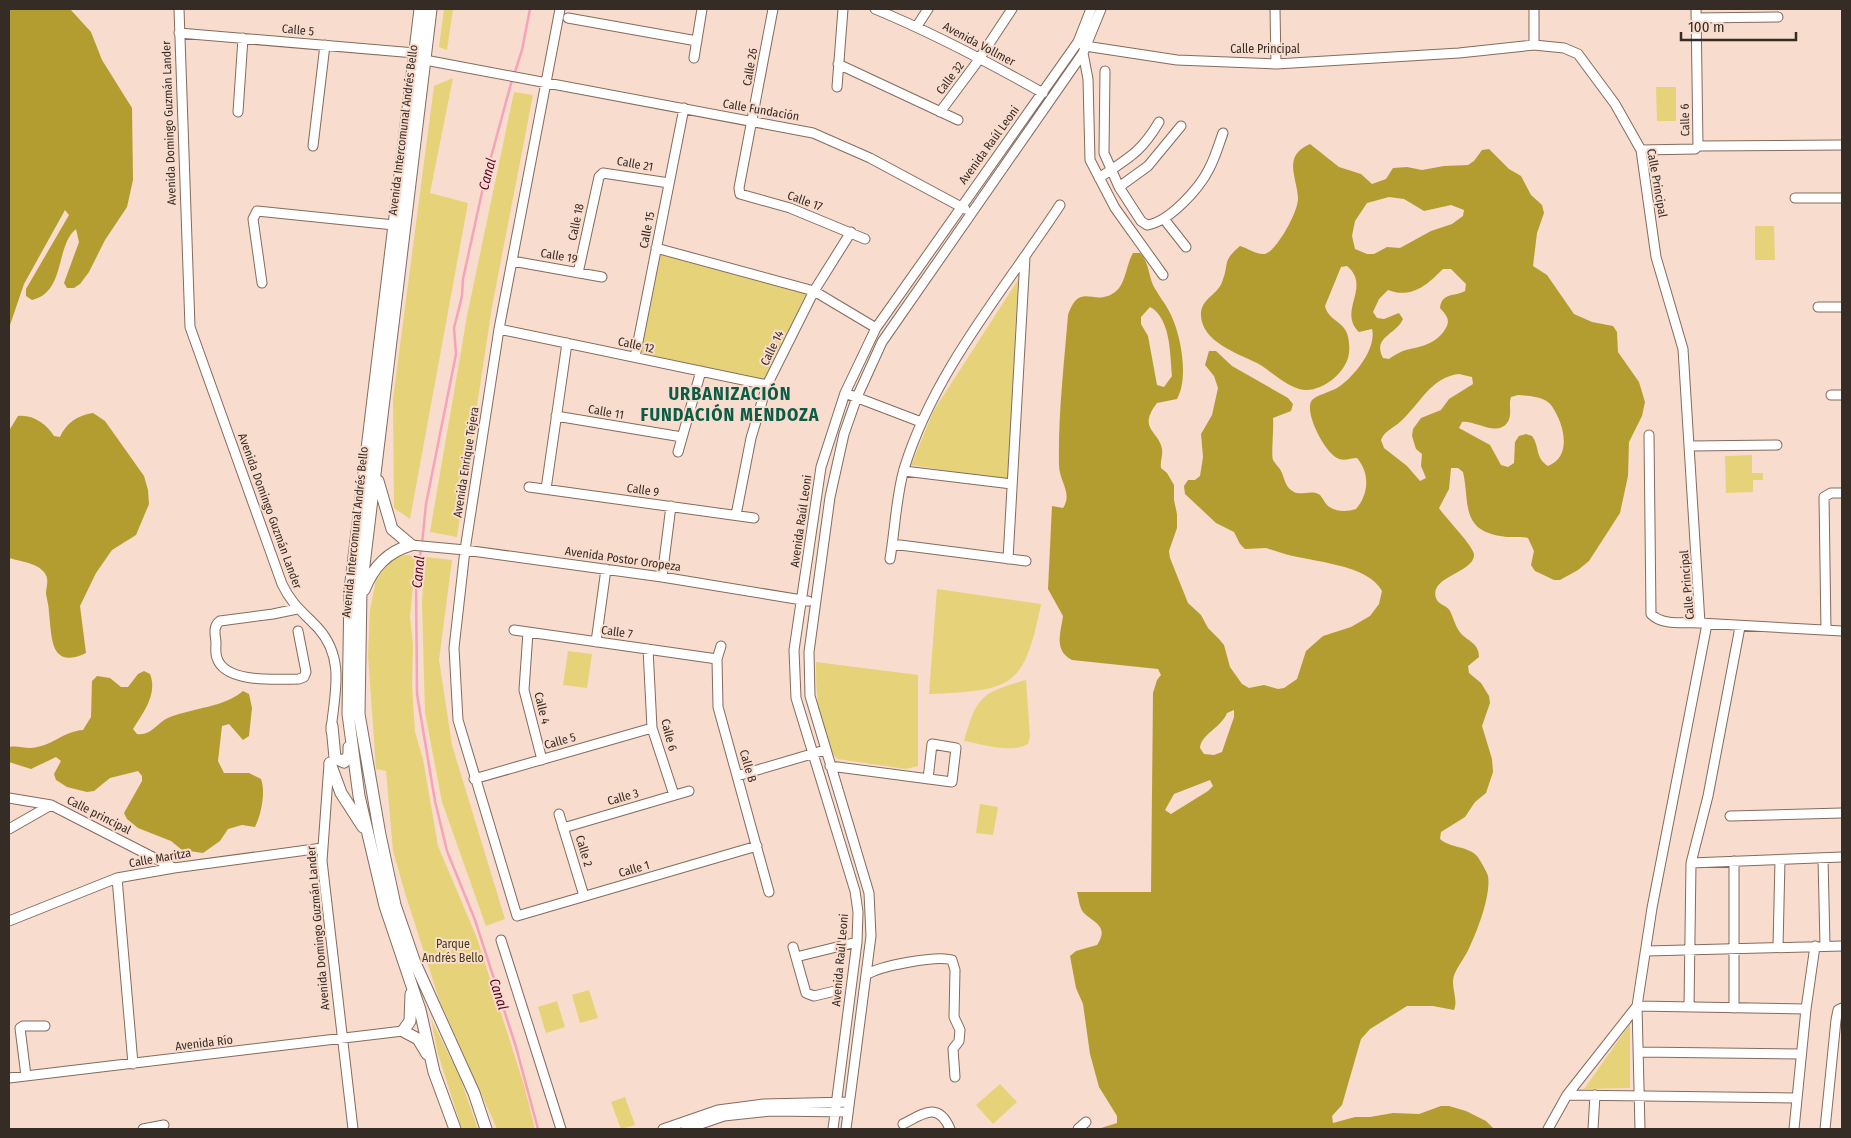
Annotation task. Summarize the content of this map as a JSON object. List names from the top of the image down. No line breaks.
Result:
{"streets":{"main road":["Avenida Intercomunal Andrés Bello"],"street":["Calle 5","Avenida Vollmer","Calle Principal","Calle 26","Calle 32","Calle Fundación","Calle 6","Avenida Domingo Guzmán Lander","Avenida Raúl Leoni","Calle 21","Calle 17","Calle 18","Calle 15","Calle 19","Calle 12","Calle 14","Calle 11","Avenida Enrique Tejera","Calle 9","Avenida Postor Oropeza","Calle 7","Calle 4","Calle B","Calle 3","Calle principal","Calle 2","Calle Maritza","Calle 1","Avenida Río"]},"crossings":[["Calle 5","Calle Fundación"],["Calle 5","Calle 6"],["Calle 5","Avenida Domingo Guzmán Lander"],["Calle 5","Avenida Intercomunal Andrés Bello"],["Calle 5","Avenida Enrique Tejera"],["Calle 5","Calle 4"],["Avenida Vollmer","Calle 32"],["Avenida Vollmer","Avenida Raúl Leoni"],["Calle Principal","Avenida Raúl Leoni"],["Calle 26","Calle Fundación"],["Calle 26","Calle 17"],["Calle Fundación","Avenida Intercomunal Andrés Bello"],["Calle Fundación","Avenida Raúl Leoni"],["Calle Fundación","Calle 15"],["Calle Fundación","Avenida Enrique Tejera"],["Calle 6","Calle 7"],["Calle 6","Calle 3"],["Avenida Domingo Guzmán Lander","Calle Maritza"],["Avenida Domingo Guzmán Lander","Avenida Río"],["Avenida Raúl Leoni","Avenida Postor Oropeza"],["Calle 21","Calle 18"],["Calle 21","Calle 15"],["Calle 17","Calle 14"],["Calle 18","Calle 19"],["Calle 15","Calle 12"],["Calle 19","Avenida Enrique Tejera"],["Calle 12","Calle 14"],["Calle 12","Avenida Enrique Tejera"],["Calle 14","Calle 9"],["Avenida Enrique Tejera","Avenida Postor Oropeza"],["Avenida Enrique Tejera","Calle 1"],["Calle 7","Calle 4"],["Calle 7","Calle B"],["Calle B","Calle 1"],["Calle 3","Calle 2"],["Calle principal","Calle Maritza"],["Calle 2","Calle 1"]],"districts":["URBANIZACIÓN FUNDACIÓN MENDOZA"],"water":["Canal"],"parks":["Parque Andrés Bello"],"scale_bar":"100 m"}
